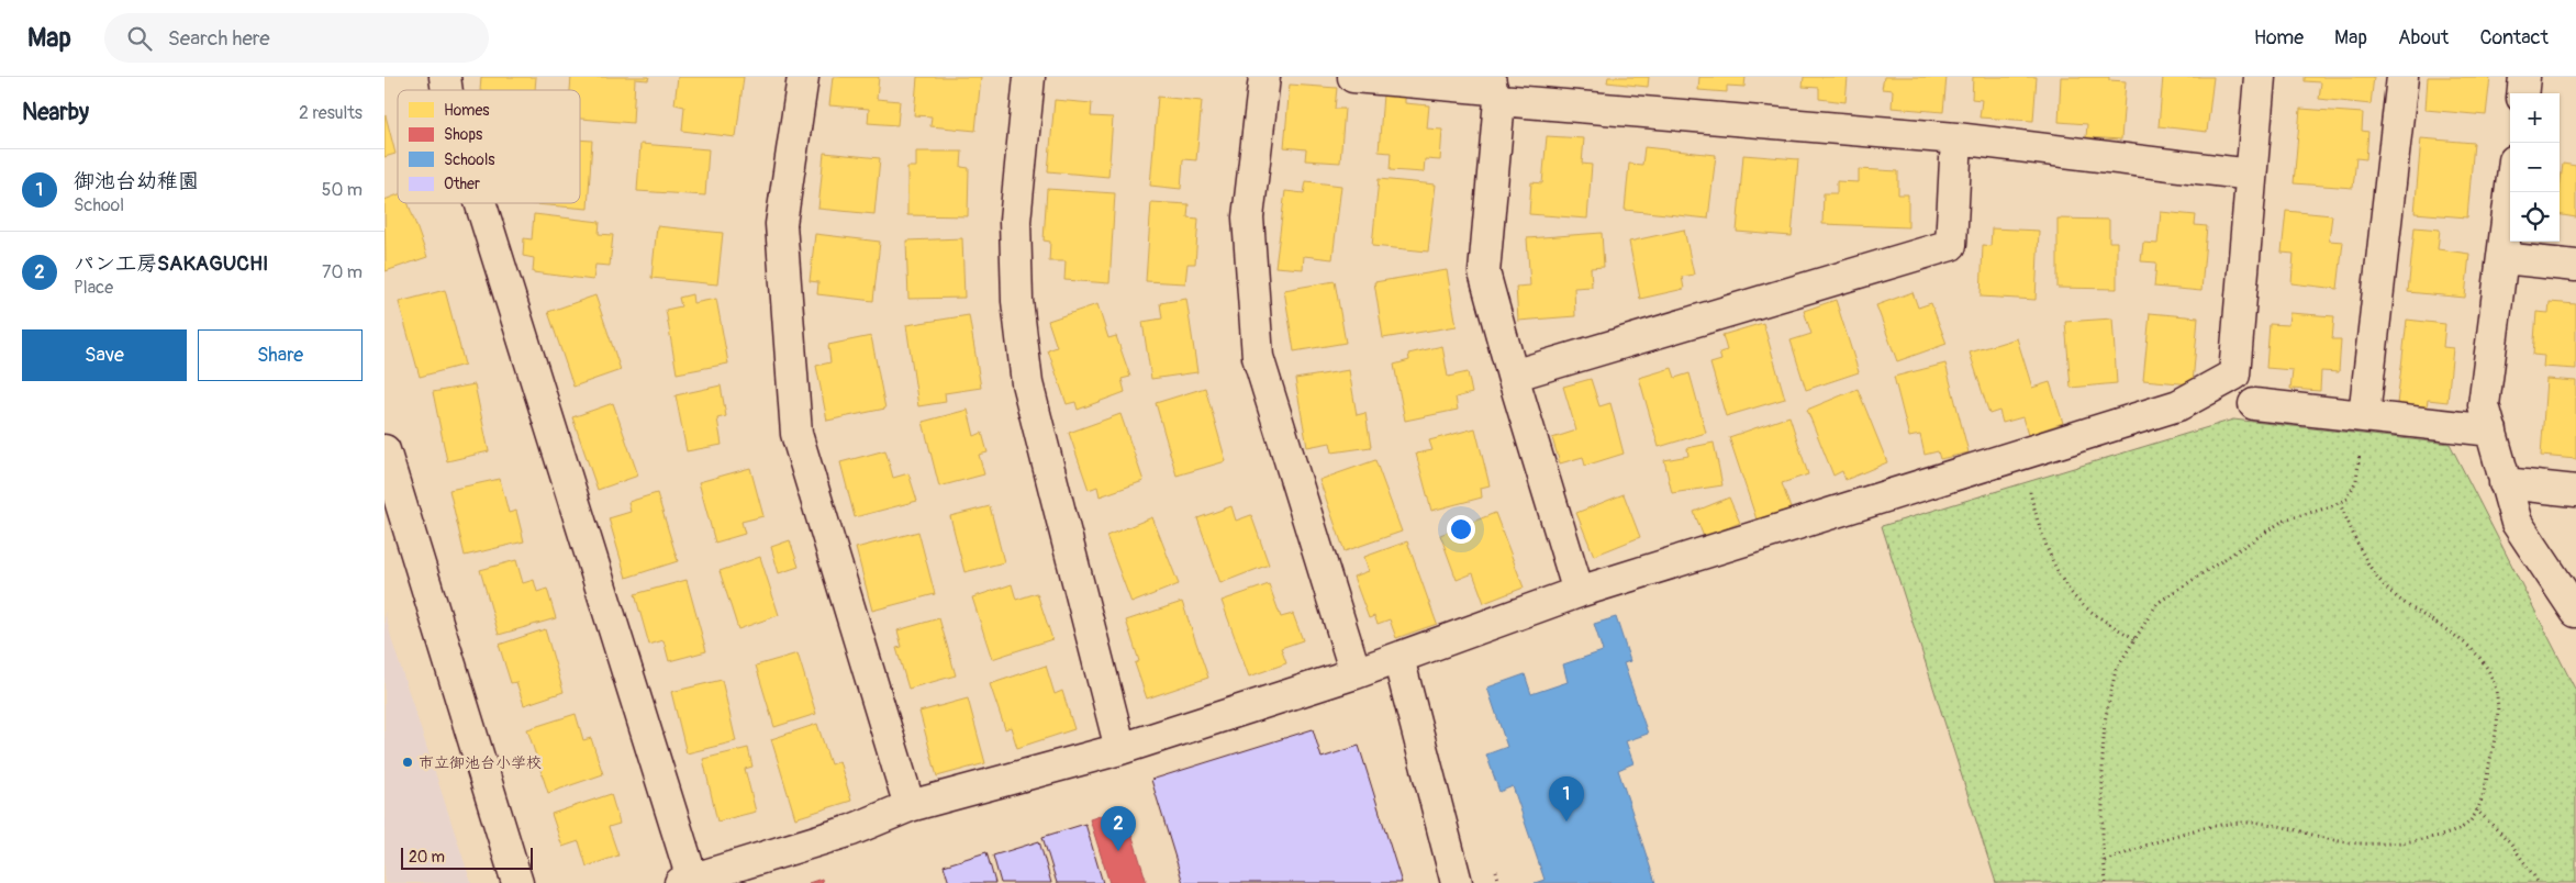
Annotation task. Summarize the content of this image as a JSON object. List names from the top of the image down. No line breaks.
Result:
{"places":["市立御池台小学校"],"legend":["Homes","Shops","Schools","Other"],"scale_bar":"20 m","page":{"header":"Map","search":"Search here","nav":["Home","Map","About","Contact"],"heading":["Nearby","2 results"],"map_buttons":["+","−"],"list":[{"mark":"1","name":"御池台幼稚園","note":"School","value":"50 m"},{"mark":"2","name":"パン工房SAKAGUCHI","note":"Place","value":"70 m"}],"buttons":["Save","Share"],"pins":["1","2"],"scale":"20 m"}}
